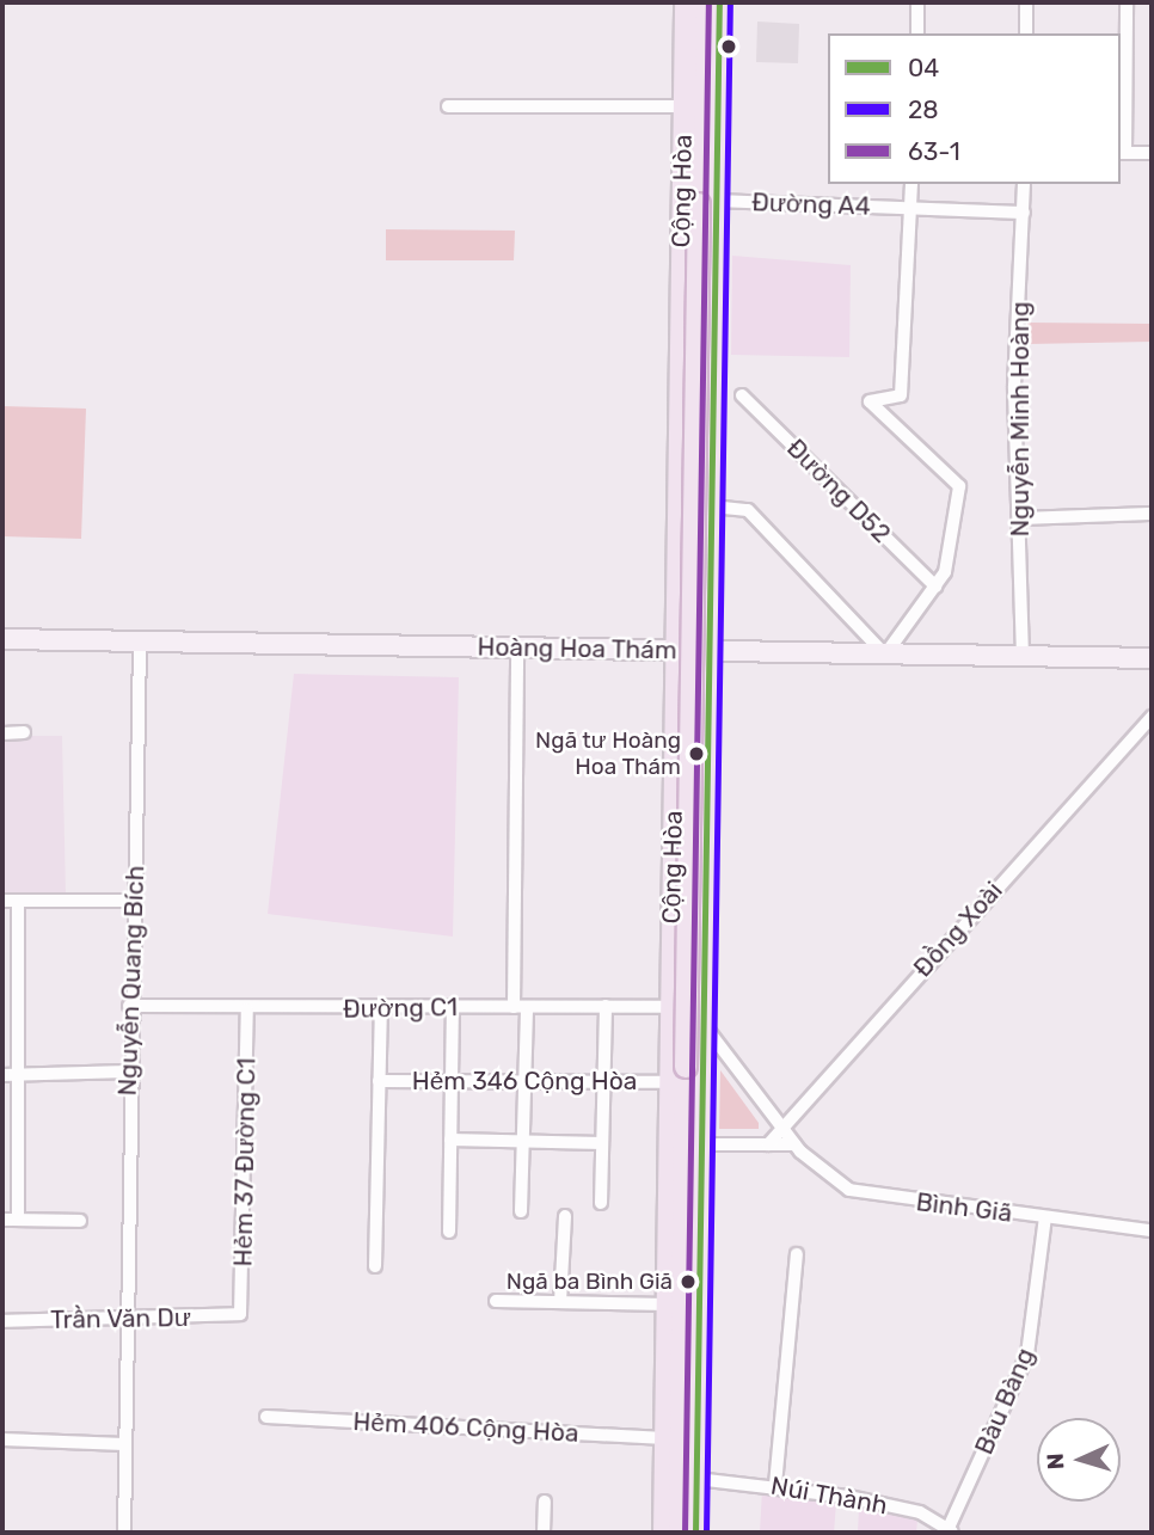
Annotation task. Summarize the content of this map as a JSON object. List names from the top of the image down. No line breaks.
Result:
{"streets":{"main road":["Cộng Hòa","Hoàng Hoa Thám"],"street":["Đường A4","Nguyễn Minh Hoàng","Đường D52","Đồng Xoài","Nguyễn Quang Bích","Đường C1","Hẻm 346 Cộng Hòa","Hẻm 37 Đường C1","Bình Giã","Trần Văn Dư","Bàu Bàng","Hẻm 406 Cộng Hòa","Núi Thành"]},"crossings":[["Cộng Hòa","Đường A4"],["Cộng Hòa","Hoàng Hoa Thám"],["Cộng Hòa","Đường C1"],["Cộng Hòa","Hẻm 346 Cộng Hòa"],["Cộng Hòa","Bình Giã"],["Cộng Hòa","Hẻm 406 Cộng Hòa"],["Cộng Hòa","Núi Thành"],["Đường A4","Nguyễn Minh Hoàng"],["Nguyễn Minh Hoàng","Hoàng Hoa Thám"],["Hoàng Hoa Thám","Nguyễn Quang Bích"],["Đồng Xoài","Bình Giã"],["Nguyễn Quang Bích","Đường C1"],["Nguyễn Quang Bích","Trần Văn Dư"],["Đường C1","Hẻm 37 Đường C1"],["Hẻm 37 Đường C1","Trần Văn Dư"],["Bình Giã","Bàu Bàng"],["Bàu Bàng","Núi Thành"]],"places":["Ngã tư Hoàng Hoa Thám","Ngã ba Bình Giã"],"lines":["transit line 04","transit line 28","transit line 63-1"],"legend":["04","28","63-1"],"north":"left"}
